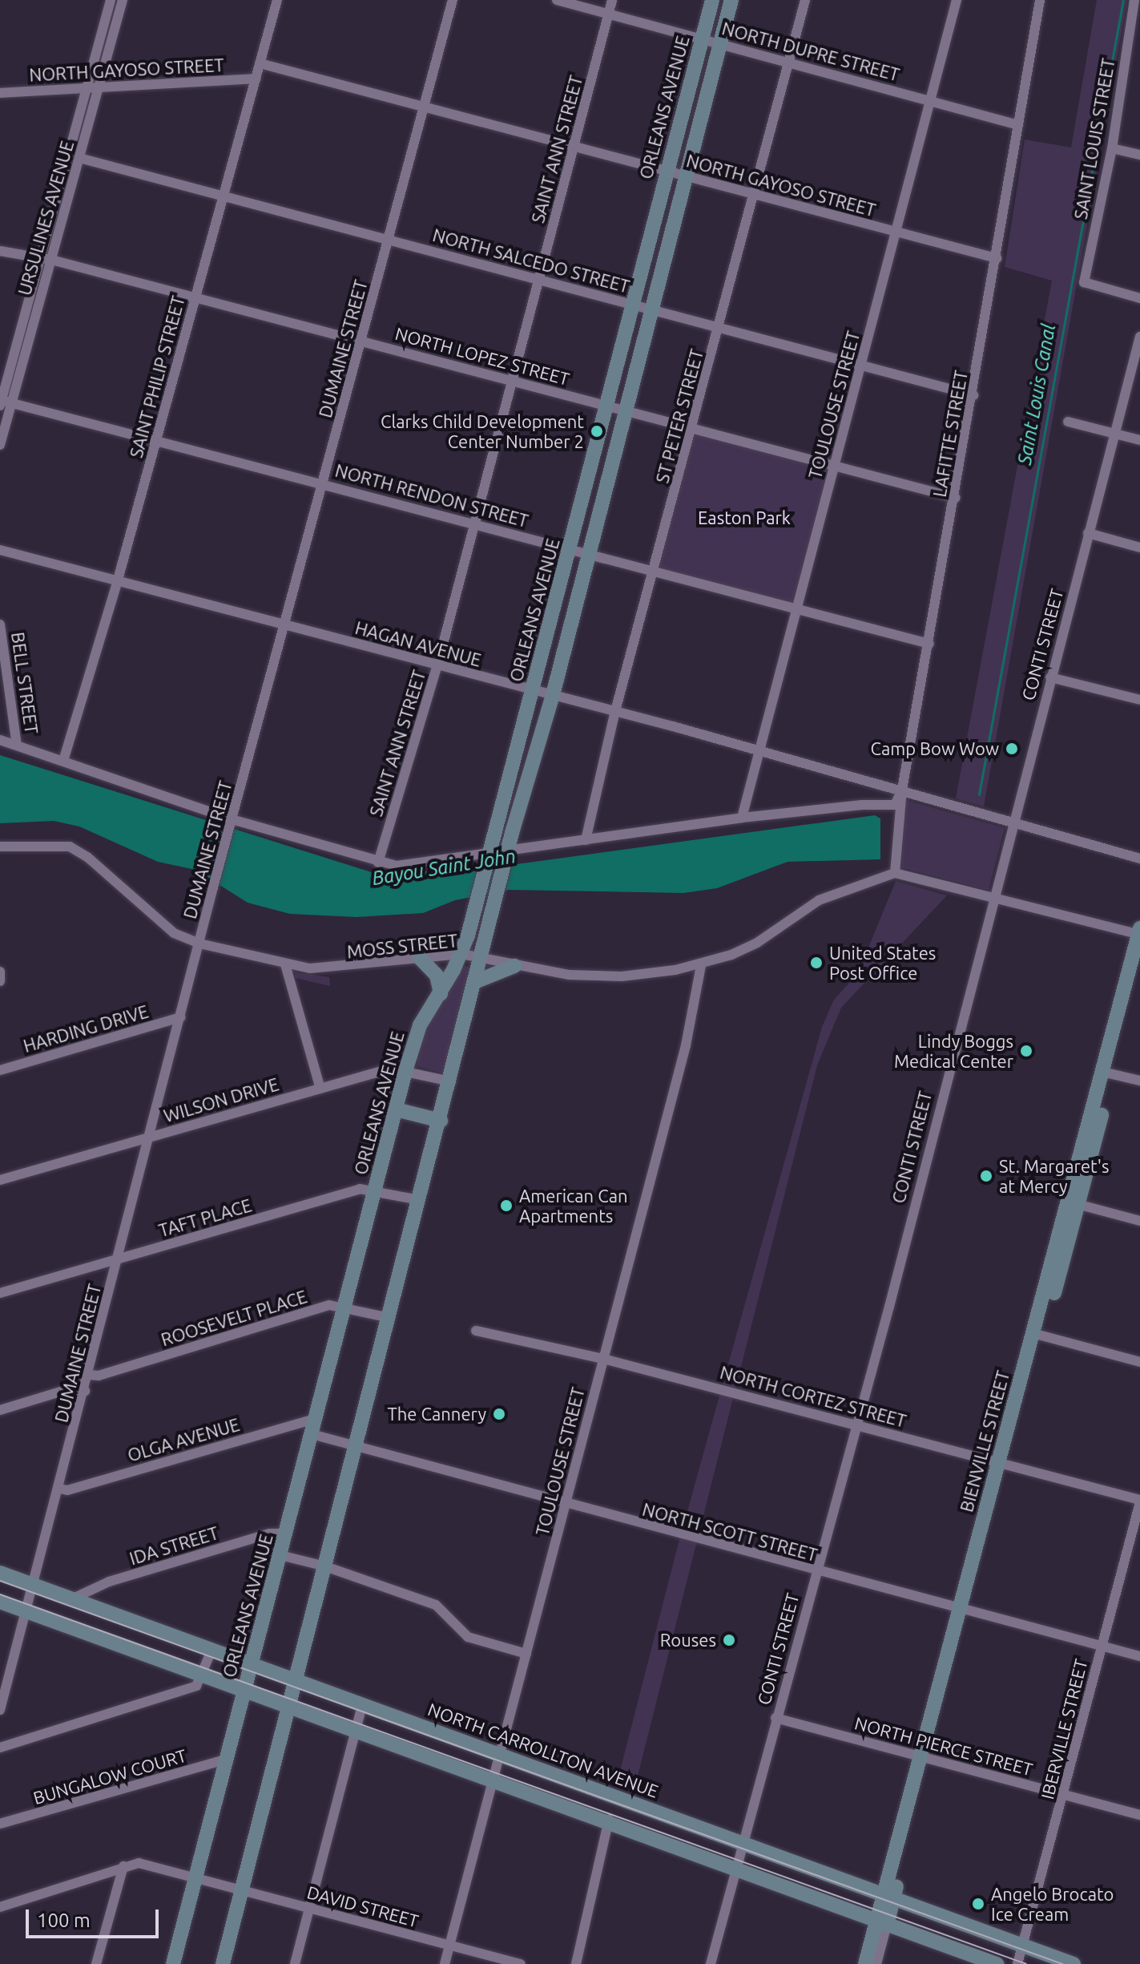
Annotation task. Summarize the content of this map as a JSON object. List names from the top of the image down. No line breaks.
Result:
{"streets":{"street":["NORTH DUPRE STREET","NORTH GAYOSO STREET","ORLEANS AVENUE","SAINT LOUIS STREET","SAINT ANN STREET","URSULINES AVENUE","NORTH SALCEDO STREET","DUMAINE STREET","NORTH LOPEZ STREET","SAINT PHILIP STREET","TOULOUSE STREET","ST PETER STREET","LAFITTE STREET","NORTH RENDON STREET","HAGAN AVENUE","CONTI STREET","BELL STREET","MOSS STREET","HARDING DRIVE","WILSON DRIVE","TAFT PLACE","ROOSEVELT PLACE","NORTH CORTEZ STREET","OLGA AVENUE","BIENVILLE STREET","NORTH SCOTT STREET","IDA STREET","IBERVILLE STREET","NORTH PIERCE STREET","NORTH CARROLLTON AVENUE","BUNGALOW COURT","DAVID STREET"]},"crossings":[["NORTH DUPRE STREET","ORLEANS AVENUE"],["NORTH DUPRE STREET","SAINT ANN STREET"],["NORTH DUPRE STREET","TOULOUSE STREET"],["NORTH DUPRE STREET","ST PETER STREET"],["NORTH DUPRE STREET","LAFITTE STREET"],["NORTH GAYOSO STREET","ORLEANS AVENUE"],["NORTH GAYOSO STREET","SAINT ANN STREET"],["NORTH GAYOSO STREET","URSULINES AVENUE"],["NORTH GAYOSO STREET","DUMAINE STREET"],["NORTH GAYOSO STREET","SAINT PHILIP STREET"],["NORTH GAYOSO STREET","TOULOUSE STREET"],["NORTH GAYOSO STREET","ST PETER STREET"],["NORTH GAYOSO STREET","LAFITTE STREET"],["ORLEANS AVENUE","NORTH SALCEDO STREET"],["ORLEANS AVENUE","NORTH LOPEZ STREET"],["ORLEANS AVENUE","NORTH RENDON STREET"],["ORLEANS AVENUE","HAGAN AVENUE"],["ORLEANS AVENUE","MOSS STREET"],["ORLEANS AVENUE","WILSON DRIVE"],["ORLEANS AVENUE","TAFT PLACE"],["ORLEANS AVENUE","ROOSEVELT PLACE"],["ORLEANS AVENUE","OLGA AVENUE"],["ORLEANS AVENUE","NORTH SCOTT STREET"],["ORLEANS AVENUE","IDA STREET"],["ORLEANS AVENUE","NORTH CARROLLTON AVENUE"],["ORLEANS AVENUE","BUNGALOW COURT"],["ORLEANS AVENUE","DAVID STREET"],["SAINT ANN STREET","NORTH SALCEDO STREET"],["SAINT ANN STREET","NORTH LOPEZ STREET"],["SAINT ANN STREET","NORTH RENDON STREET"],["SAINT ANN STREET","HAGAN AVENUE"],["URSULINES AVENUE","NORTH SALCEDO STREET"],["URSULINES AVENUE","NORTH LOPEZ STREET"],["URSULINES AVENUE","NORTH RENDON STREET"],["NORTH SALCEDO STREET","DUMAINE STREET"],["NORTH SALCEDO STREET","SAINT PHILIP STREET"],["NORTH SALCEDO STREET","TOULOUSE STREET"],["NORTH SALCEDO STREET","ST PETER STREET"],["NORTH SALCEDO STREET","LAFITTE STREET"],["DUMAINE STREET","NORTH LOPEZ STREET"],["DUMAINE STREET","NORTH RENDON STREET"],["DUMAINE STREET","HAGAN AVENUE"],["DUMAINE STREET","MOSS STREET"],["DUMAINE STREET","HARDING DRIVE"],["DUMAINE STREET","WILSON DRIVE"],["DUMAINE STREET","TAFT PLACE"],["DUMAINE STREET","ROOSEVELT PLACE"],["DUMAINE STREET","OLGA AVENUE"],["DUMAINE STREET","NORTH CARROLLTON AVENUE"],["NORTH LOPEZ STREET","SAINT PHILIP STREET"],["NORTH LOPEZ STREET","TOULOUSE STREET"],["NORTH LOPEZ STREET","ST PETER STREET"],["NORTH LOPEZ STREET","LAFITTE STREET"],["SAINT PHILIP STREET","NORTH RENDON STREET"],["SAINT PHILIP STREET","HAGAN AVENUE"],["TOULOUSE STREET","NORTH RENDON STREET"],["TOULOUSE STREET","HAGAN AVENUE"],["TOULOUSE STREET","MOSS STREET"],["TOULOUSE STREET","NORTH CORTEZ STREET"],["TOULOUSE STREET","NORTH SCOTT STREET"],["TOULOUSE STREET","NORTH CARROLLTON AVENUE"],["TOULOUSE STREET","DAVID STREET"],["ST PETER STREET","NORTH RENDON STREET"],["ST PETER STREET","HAGAN AVENUE"],["LAFITTE STREET","NORTH RENDON STREET"],["LAFITTE STREET","HAGAN AVENUE"],["LAFITTE STREET","MOSS STREET"],["HAGAN AVENUE","CONTI STREET"],["CONTI STREET","NORTH CORTEZ STREET"],["CONTI STREET","NORTH SCOTT STREET"],["CONTI STREET","NORTH PIERCE STREET"],["CONTI STREET","NORTH CARROLLTON AVENUE"],["NORTH CORTEZ STREET","BIENVILLE STREET"],["NORTH CORTEZ STREET","IBERVILLE STREET"],["BIENVILLE STREET","NORTH SCOTT STREET"],["BIENVILLE STREET","NORTH PIERCE STREET"],["BIENVILLE STREET","NORTH CARROLLTON AVENUE"],["NORTH SCOTT STREET","IBERVILLE STREET"],["IDA STREET","NORTH CARROLLTON AVENUE"],["IBERVILLE STREET","NORTH PIERCE STREET"],["IBERVILLE STREET","NORTH CARROLLTON AVENUE"]],"water":["Saint Louis Canal","Bayou Saint John"],"parks":["Easton Park"],"places":["Clarks Child Development Center Number 2","Camp Bow Wow","United States Post Office","Lindy Boggs Medical Center","St. Margaret's at Mercy","American Can Apartments","The Cannery","Rouses","Angelo Brocato Ice Cream"],"scale_bar":"100 m"}
